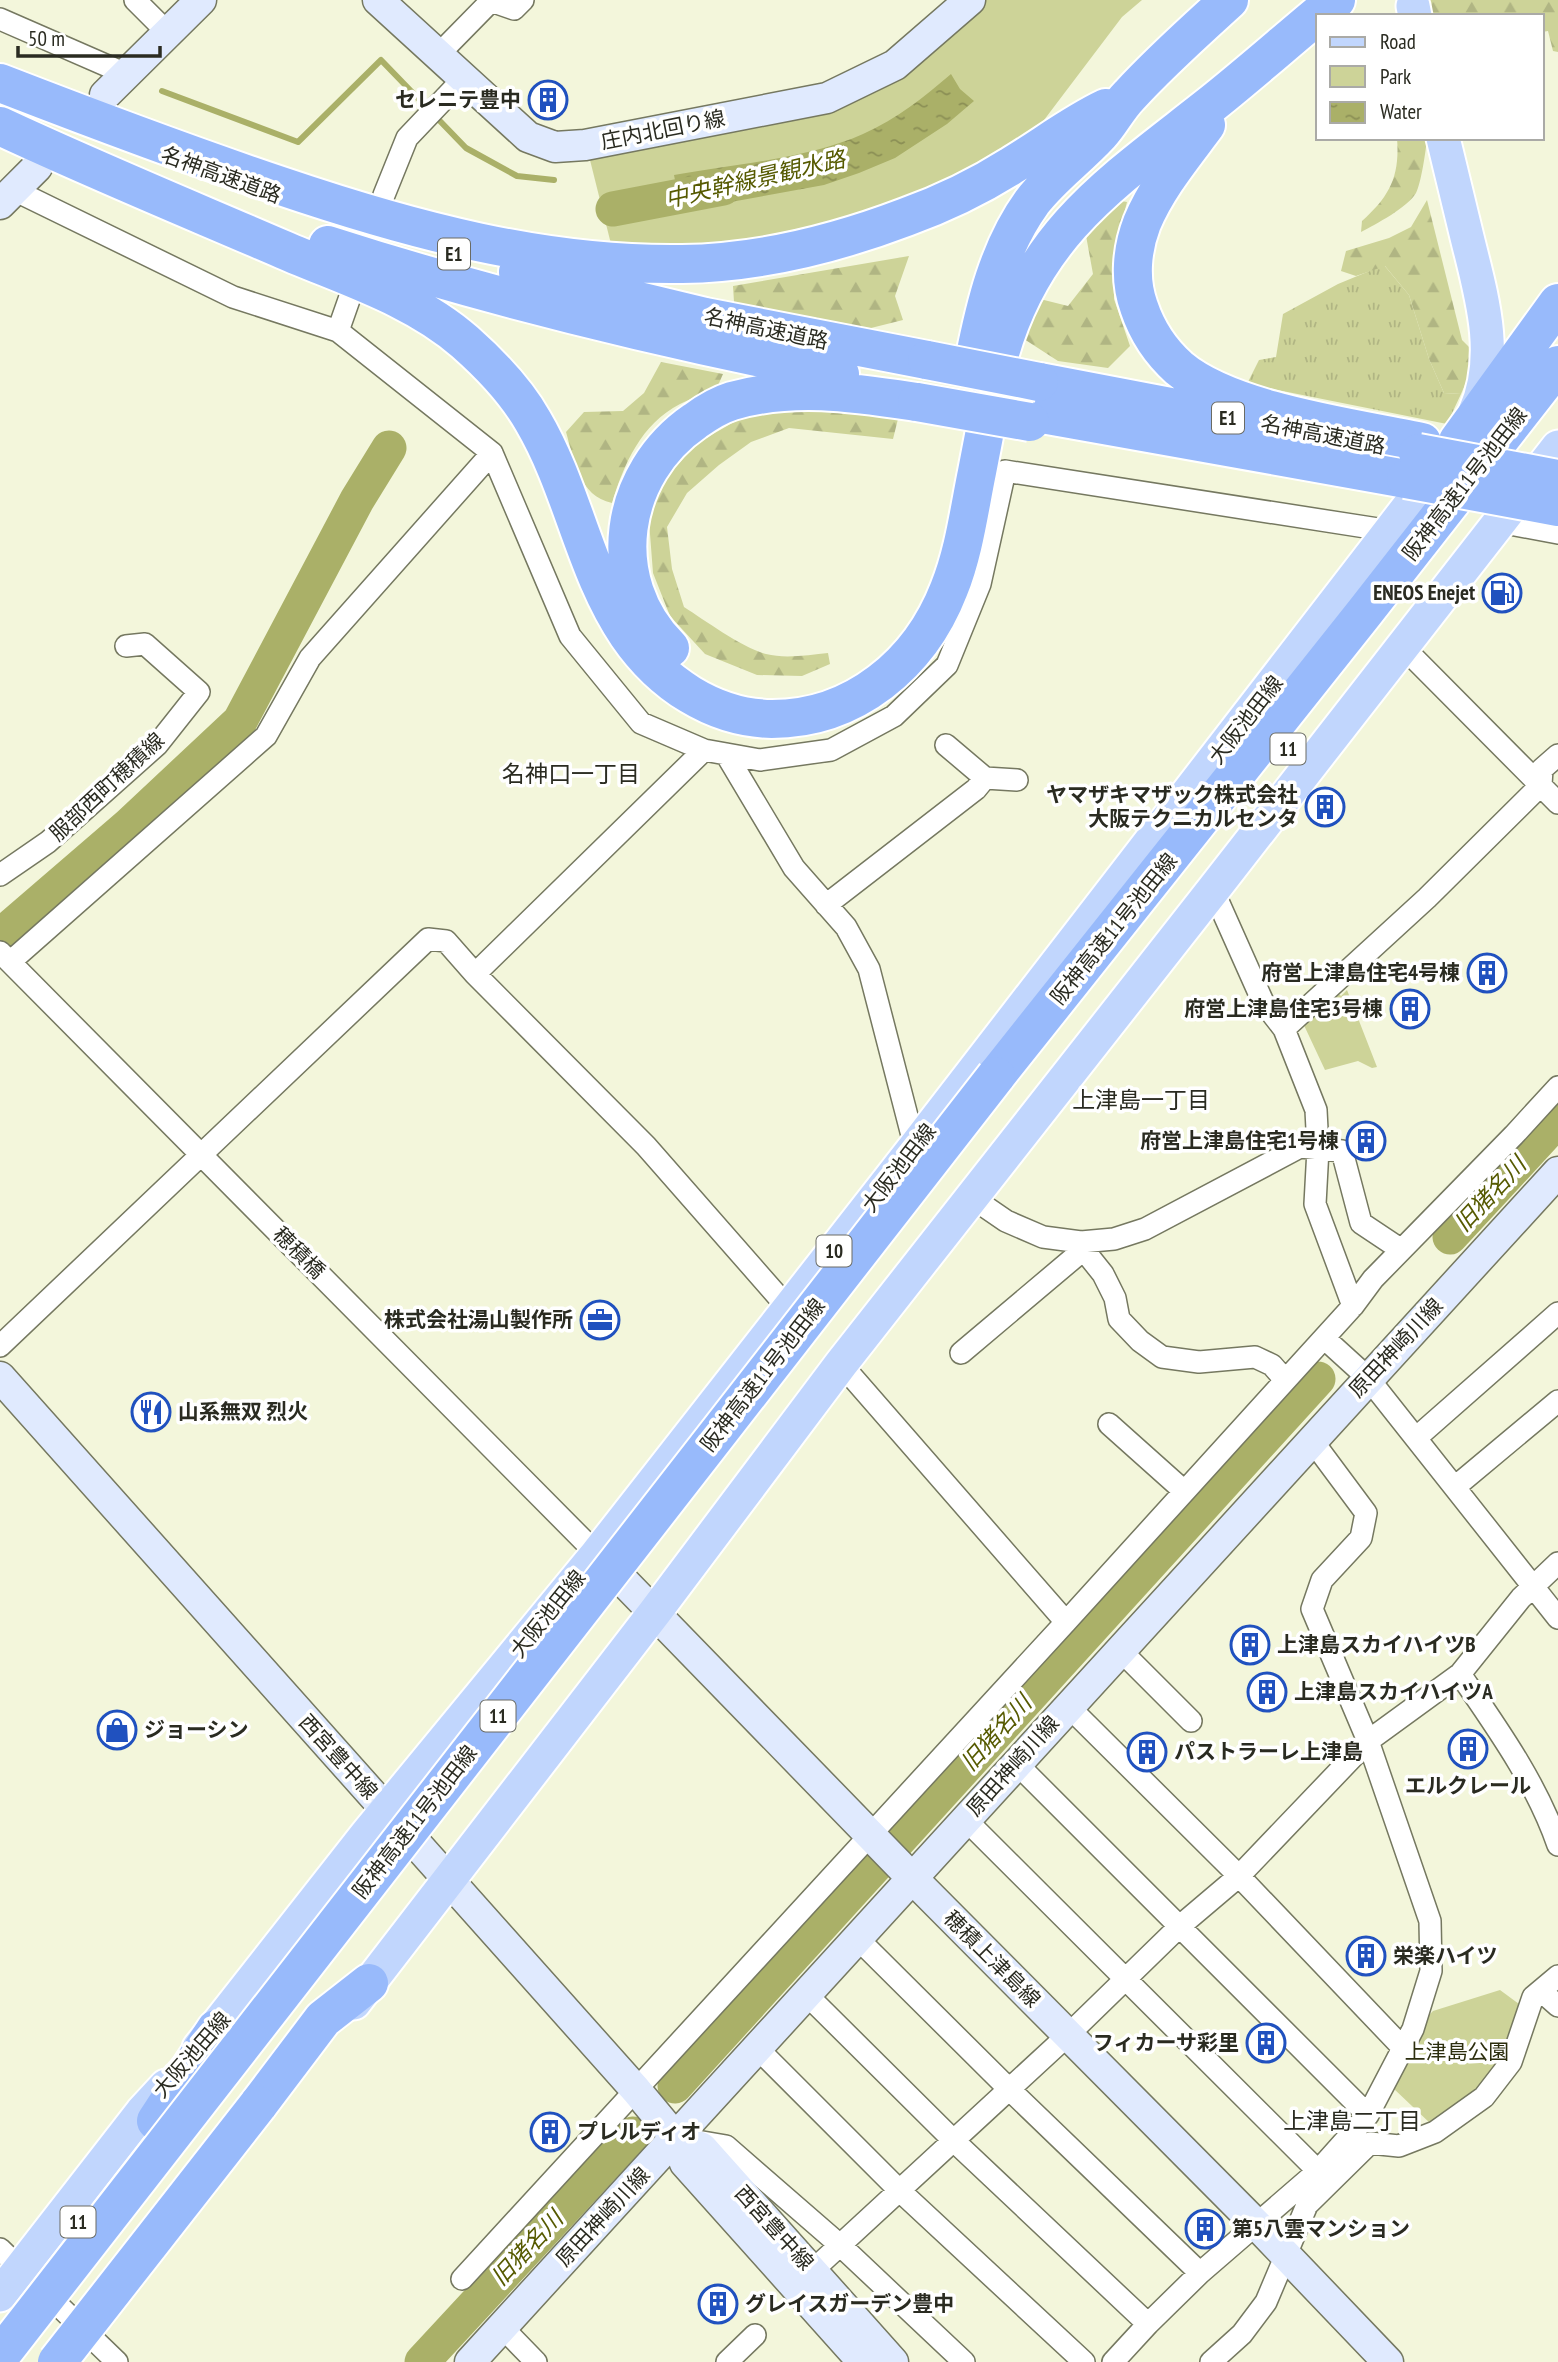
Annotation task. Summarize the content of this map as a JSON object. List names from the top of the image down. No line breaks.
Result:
{"streets":{"highway":["名神高速道路","E1","阪神高速11号池田線","11"],"main road":["大阪池田線","10"],"street":["庄内北回り線","服部西町穂積線","穂積橋","原田神崎川線","西宮豊中線","穂積上津島線"]},"crossings":[["名神高速道路","大阪池田線"],["大阪池田線","11"],["大阪池田線","穂積橋"],["大阪池田線","西宮豊中線"],["大阪池田線","穂積上津島線"],["穂積橋","穂積上津島線"],["原田神崎川線","西宮豊中線"],["原田神崎川線","穂積上津島線"]],"districts":["名神口一丁目","上津島一丁目","上津島二丁目"],"water":["中央幹線景観水路","旧猪名川"],"parks":["上津島公園"],"places":{"building":["セレニテ豊中","ヤマザキマザック株式会社 大阪テクニカルセンタ","府営上津島住宅4号棟","府営上津島住宅3号棟","府営上津島住宅1号棟","上津島スカイハイツB","上津島スカイハイツA","エルクレール","パストラーレ上津島","栄楽ハイツ","フィカーサ彩里","プレルディオ","第5八雲マンション","グレイスガーデン豊中"],"fuel station":["ENEOS Enejet"],"office":["株式会社湯山製作所"],"restaurant":["山系無双 烈火"],"shop":["ジョーシン"]},"legend":["Road","Park","Water"],"scale_bar":"50 m"}
